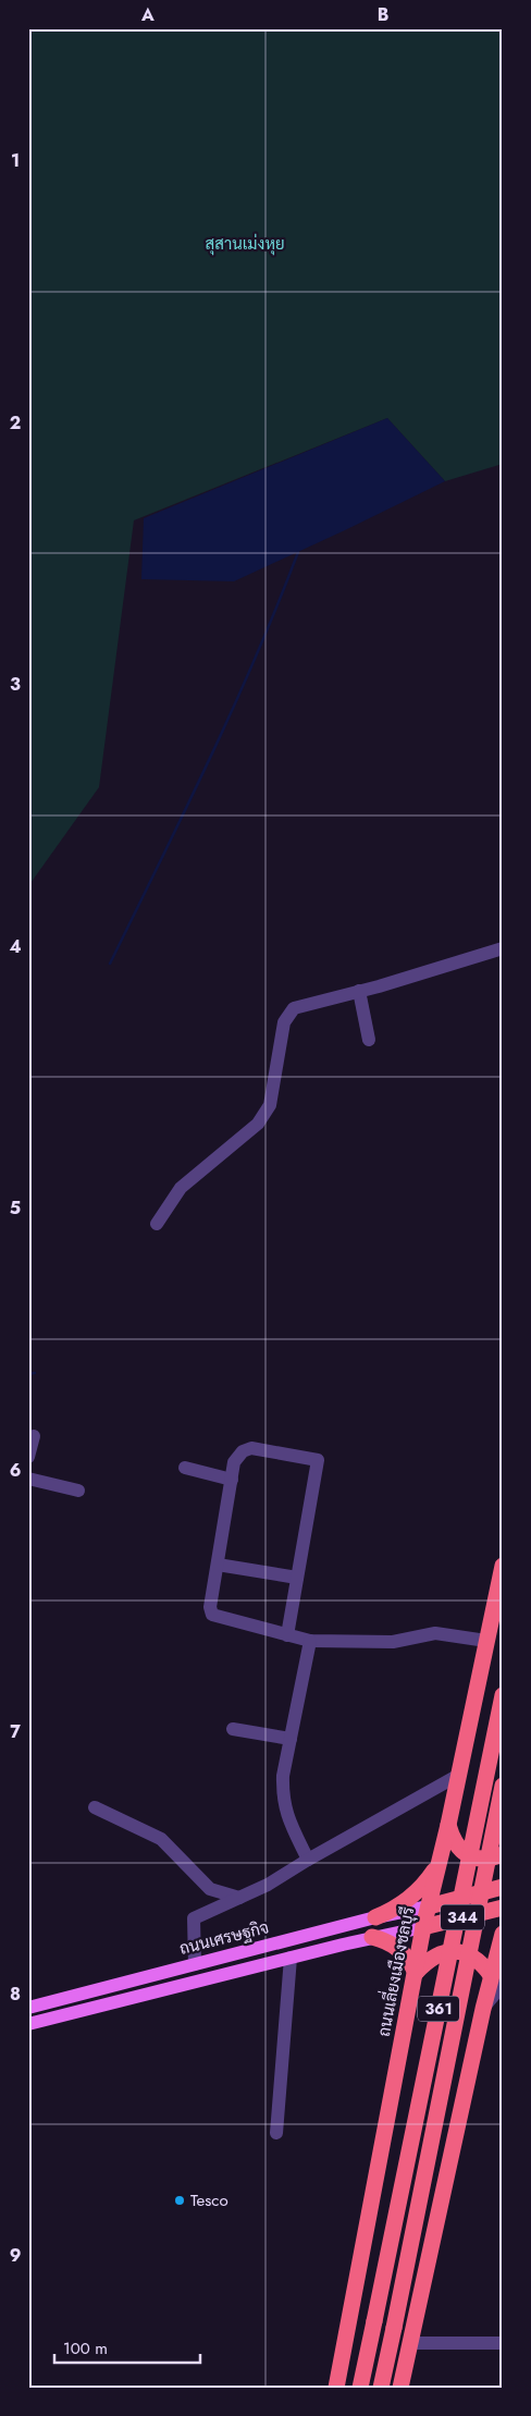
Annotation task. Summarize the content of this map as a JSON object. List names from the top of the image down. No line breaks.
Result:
{"streets":{"highway":["344","ถนนเลี่ยงเมืองชลบุรี","361"],"main road":["ถนนเศรษฐกิจ"]},"crossings":[["344","ถนนเศรษฐกิจ"],["344","ถนนเลี่ยงเมืองชลบุรี"],["ถนนเศรษฐกิจ","ถนนเลี่ยงเมืองชลบุรี"]],"parks":["สุสานเม่งหุย"],"places":["Tesco"],"scale_bar":"100 m","grid":{"columns":["A","B"],"rows":["1","2","3","4","5","6","7","8","9"]}}
